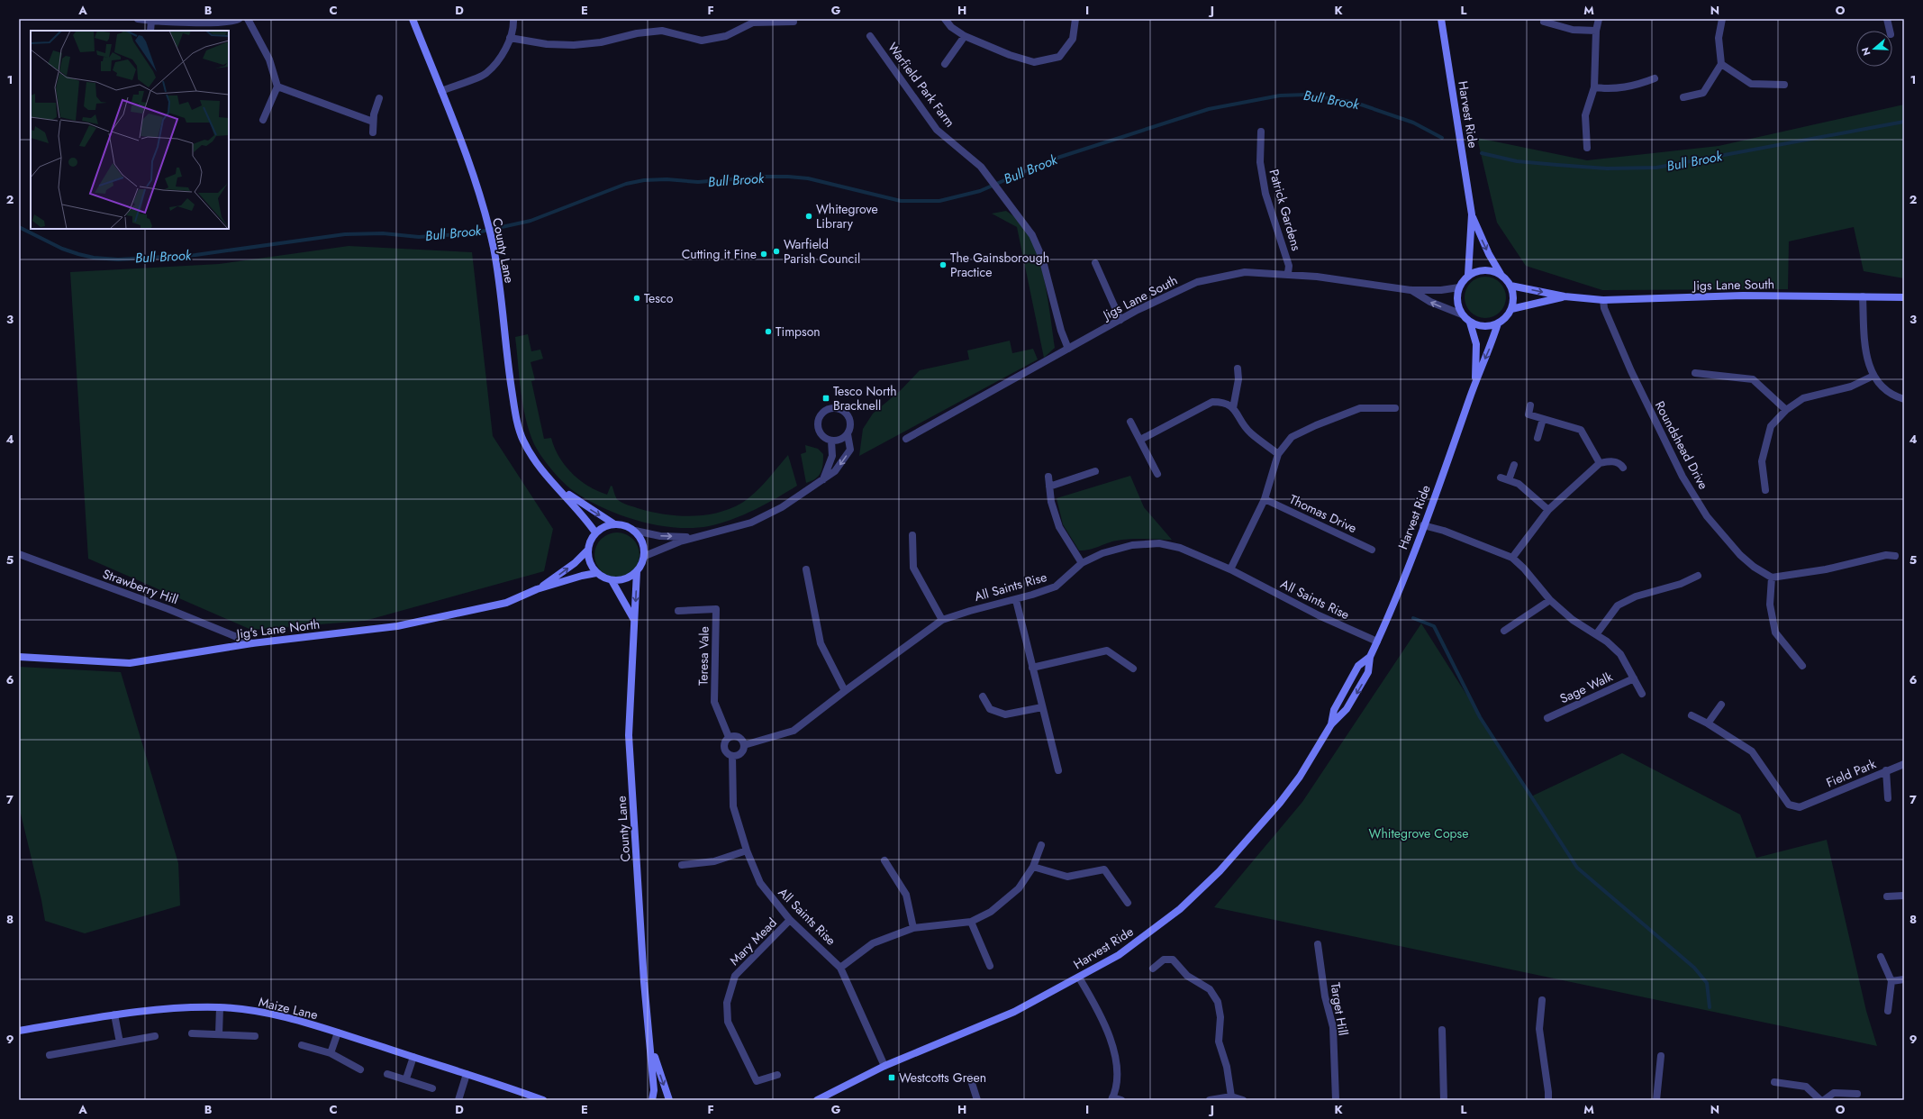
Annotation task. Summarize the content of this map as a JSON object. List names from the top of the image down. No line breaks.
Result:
{"streets":{"street":["Warfield Park Farm","Harvest Ride","Patrick Gardens","County Lane","Jigs Lane South","Roundshead Drive","Thomas Drive","Strawberry Hill","All Saints Rise","Jig's Lane North","Teresa Vale","Sage Walk","Field Park","Mary Mead","Maize Lane","Target Hill"]},"crossings":[["Warfield Park Farm","Jigs Lane South"],["Harvest Ride","Jigs Lane South"],["Harvest Ride","All Saints Rise"],["Patrick Gardens","Jigs Lane South"],["County Lane","Jig's Lane North"],["Jigs Lane South","Roundshead Drive"],["Strawberry Hill","Jig's Lane North"],["All Saints Rise","Teresa Vale"],["All Saints Rise","Mary Mead"]],"water":["Bull Brook"],"parks":["Whitegrove Copse"],"places":{"other":["Whitegrove Library","Warfield Parish Council","Cutting it Fine","The Gainsborough Practice","Tesco","Timpson"],"transit":["Tesco North Bracknell","Westcotts Green"]},"north":"left","grid":{"columns":["A","B","C","D","E","F","G","H","I","J","K","L","M","N","O"],"rows":["1","2","3","4","5","6","7","8","9"]}}
